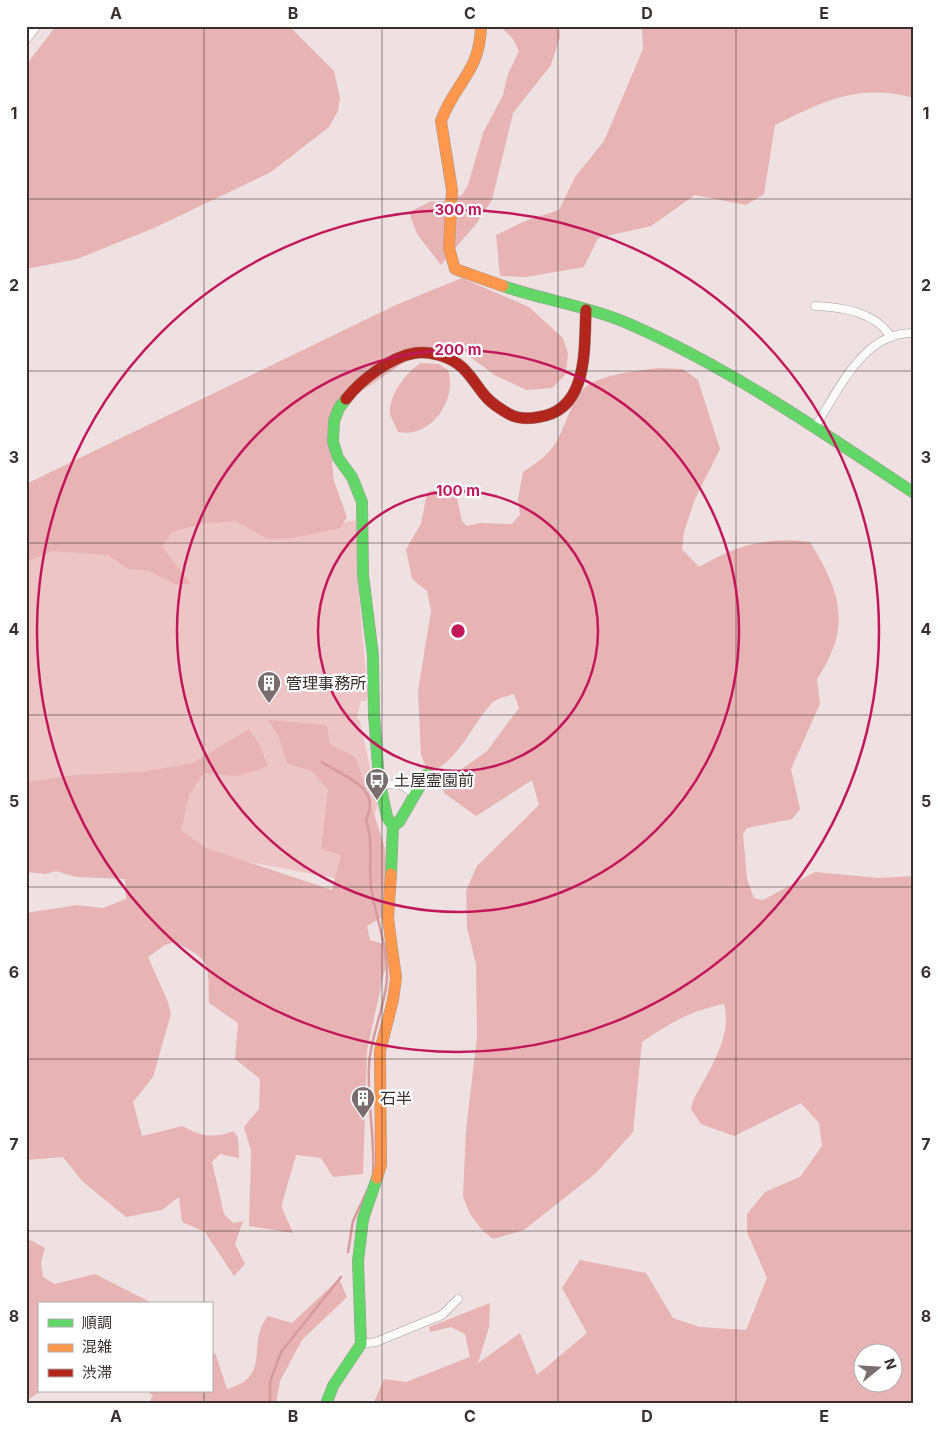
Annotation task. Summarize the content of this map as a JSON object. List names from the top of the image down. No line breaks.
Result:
{"places":{"building":["管理事務所","石半"],"bus stop":["土屋霊園前"]},"legend":["順調","混雑","渋滞"],"north":"right","grid":{"columns":["A","B","C","D","E"],"rows":["1","2","3","4","5","6","7","8"]},"rings":["300 m","200 m","100 m"]}
